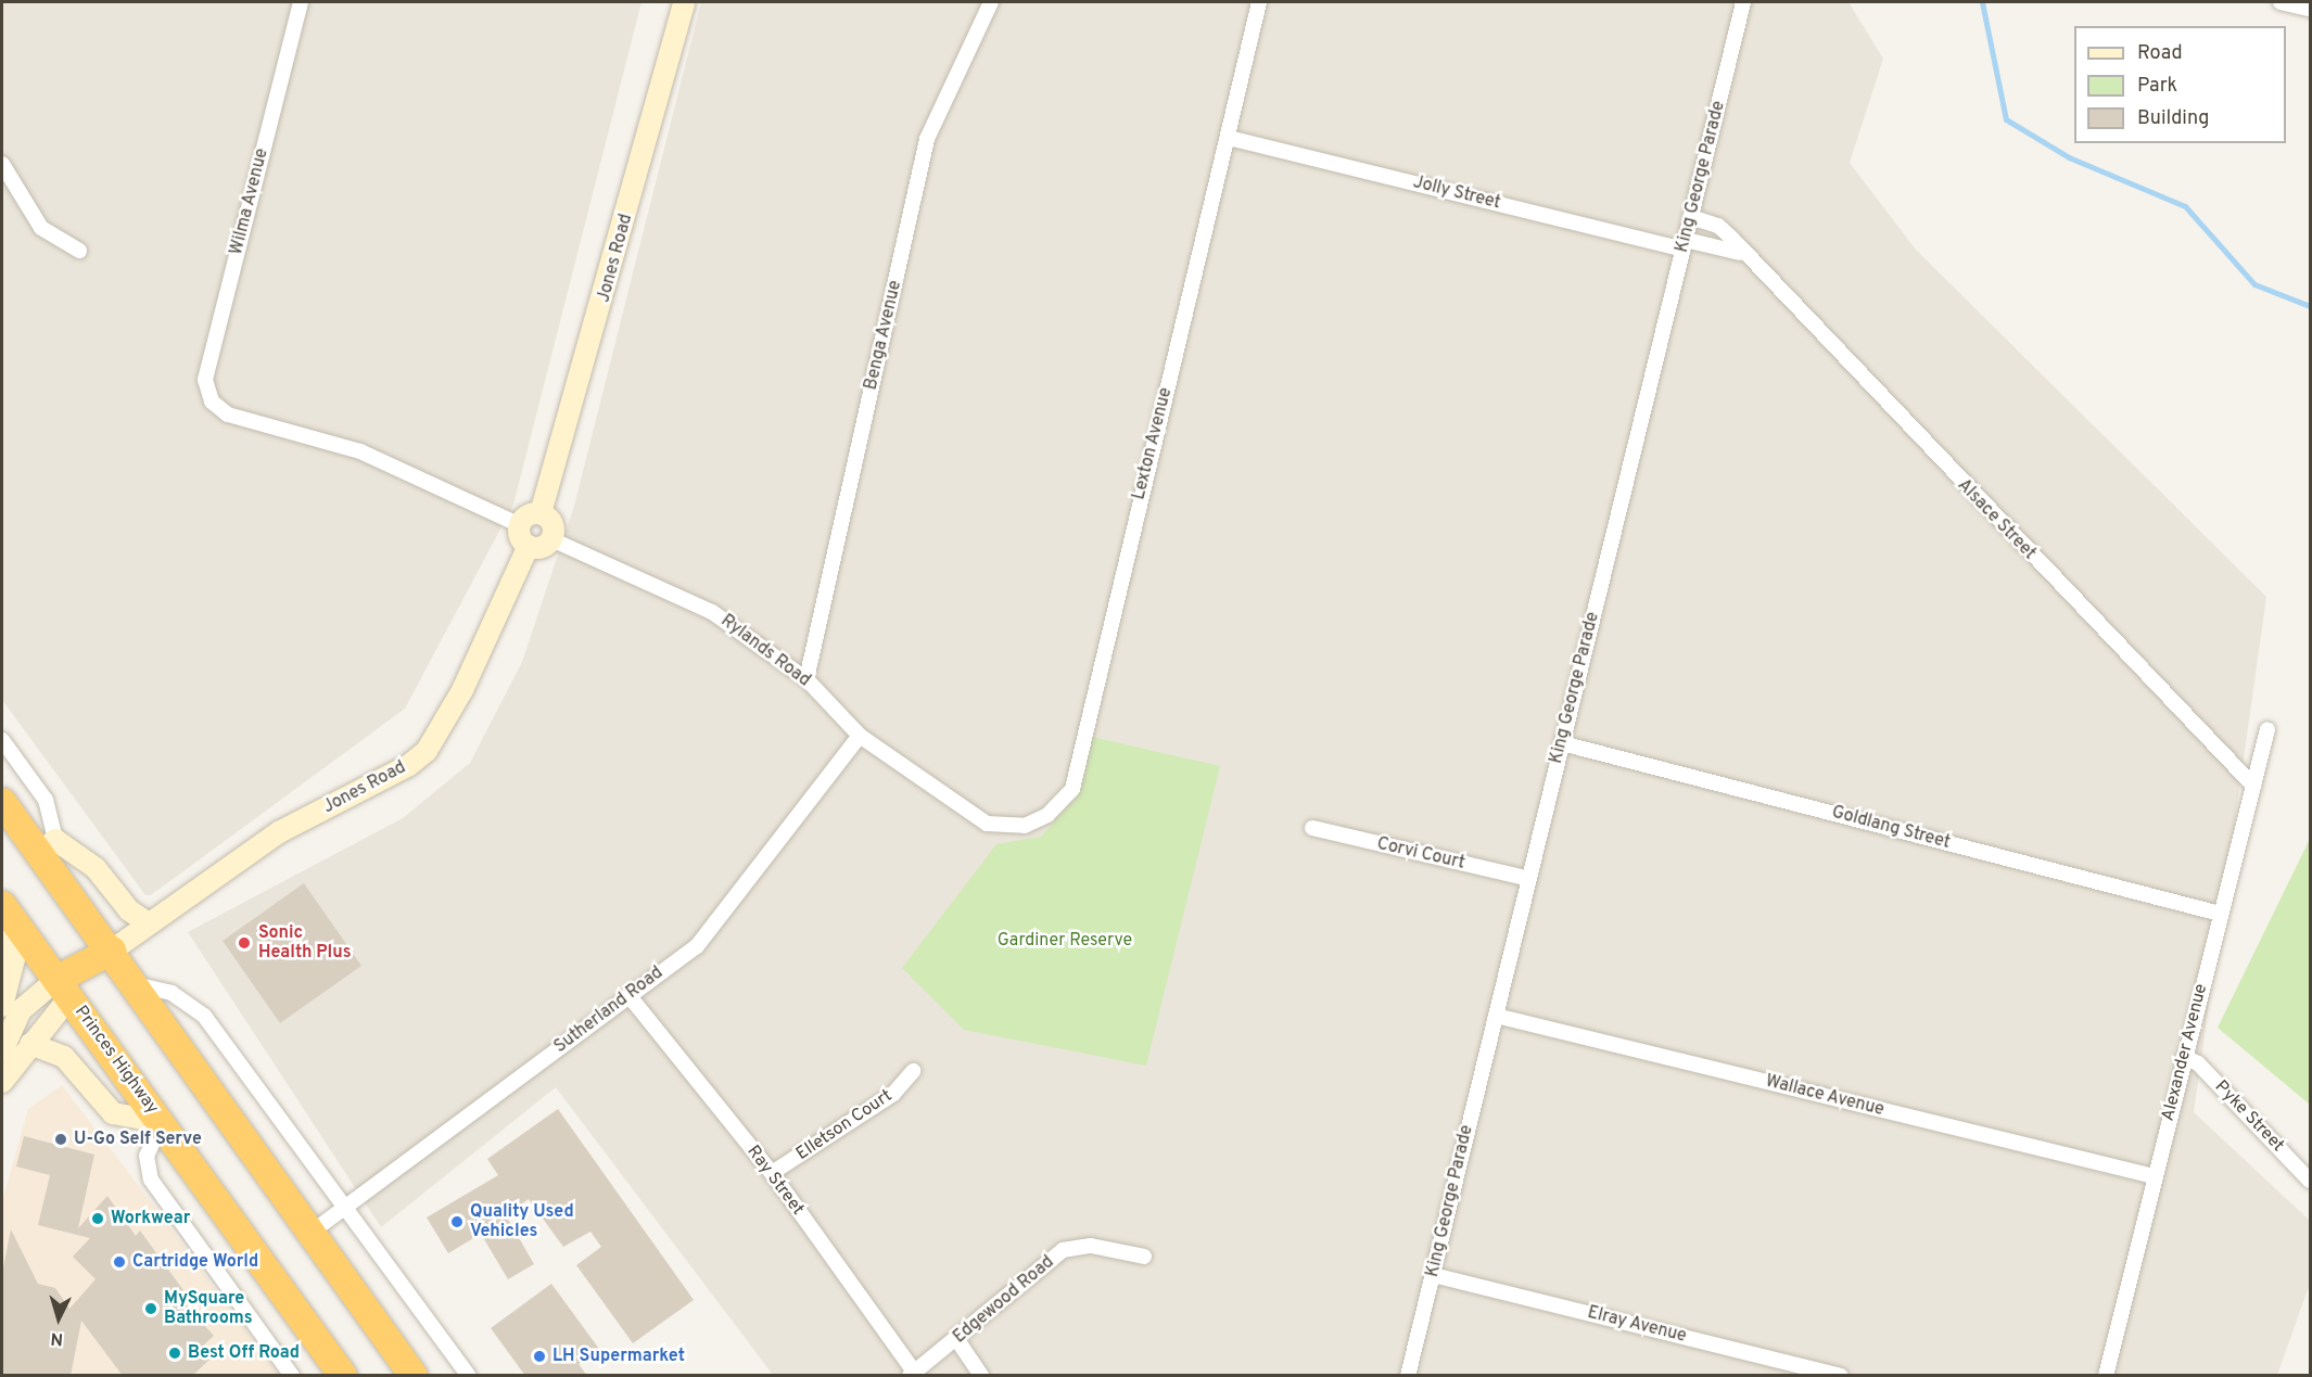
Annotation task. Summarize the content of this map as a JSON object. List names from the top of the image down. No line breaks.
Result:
{"streets":{"highway":["Princes Highway"],"main road":["Jones Road"],"street":["King George Parade","Jolly Street","Wilma Avenue","Benga Avenue","Lexton Avenue","Alsace Street","Rylands Road","Goldlang Street","Corvi Court","Sutherland Road","Alexander Avenue","Wallace Avenue","Pyke Street","Elletson Court","Ray Street","Edgewood Road","Elray Avenue"]},"crossings":[["King George Parade","Jolly Street"],["King George Parade","Alsace Street"],["King George Parade","Goldlang Street"],["King George Parade","Corvi Court"],["King George Parade","Wallace Avenue"],["King George Parade","Elray Avenue"],["Jolly Street","Lexton Avenue"],["Wilma Avenue","Jones Road"],["Wilma Avenue","Rylands Road"],["Jones Road","Rylands Road"],["Benga Avenue","Rylands Road"],["Lexton Avenue","Rylands Road"],["Alsace Street","Alexander Avenue"],["Rylands Road","Sutherland Road"],["Goldlang Street","Alexander Avenue"],["Sutherland Road","Ray Street"],["Alexander Avenue","Wallace Avenue"],["Alexander Avenue","Pyke Street"],["Elletson Court","Ray Street"],["Ray Street","Edgewood Road"]],"parks":["Gardiner Reserve"],"places":["Sonic Health Plus","U-Go Self Serve","Workwear","Quality Used Vehicles","Cartridge World","MySquare Bathrooms","Best Off Road","LH Supermarket"],"legend":["Road","Park","Building"],"north":"bottom"}
